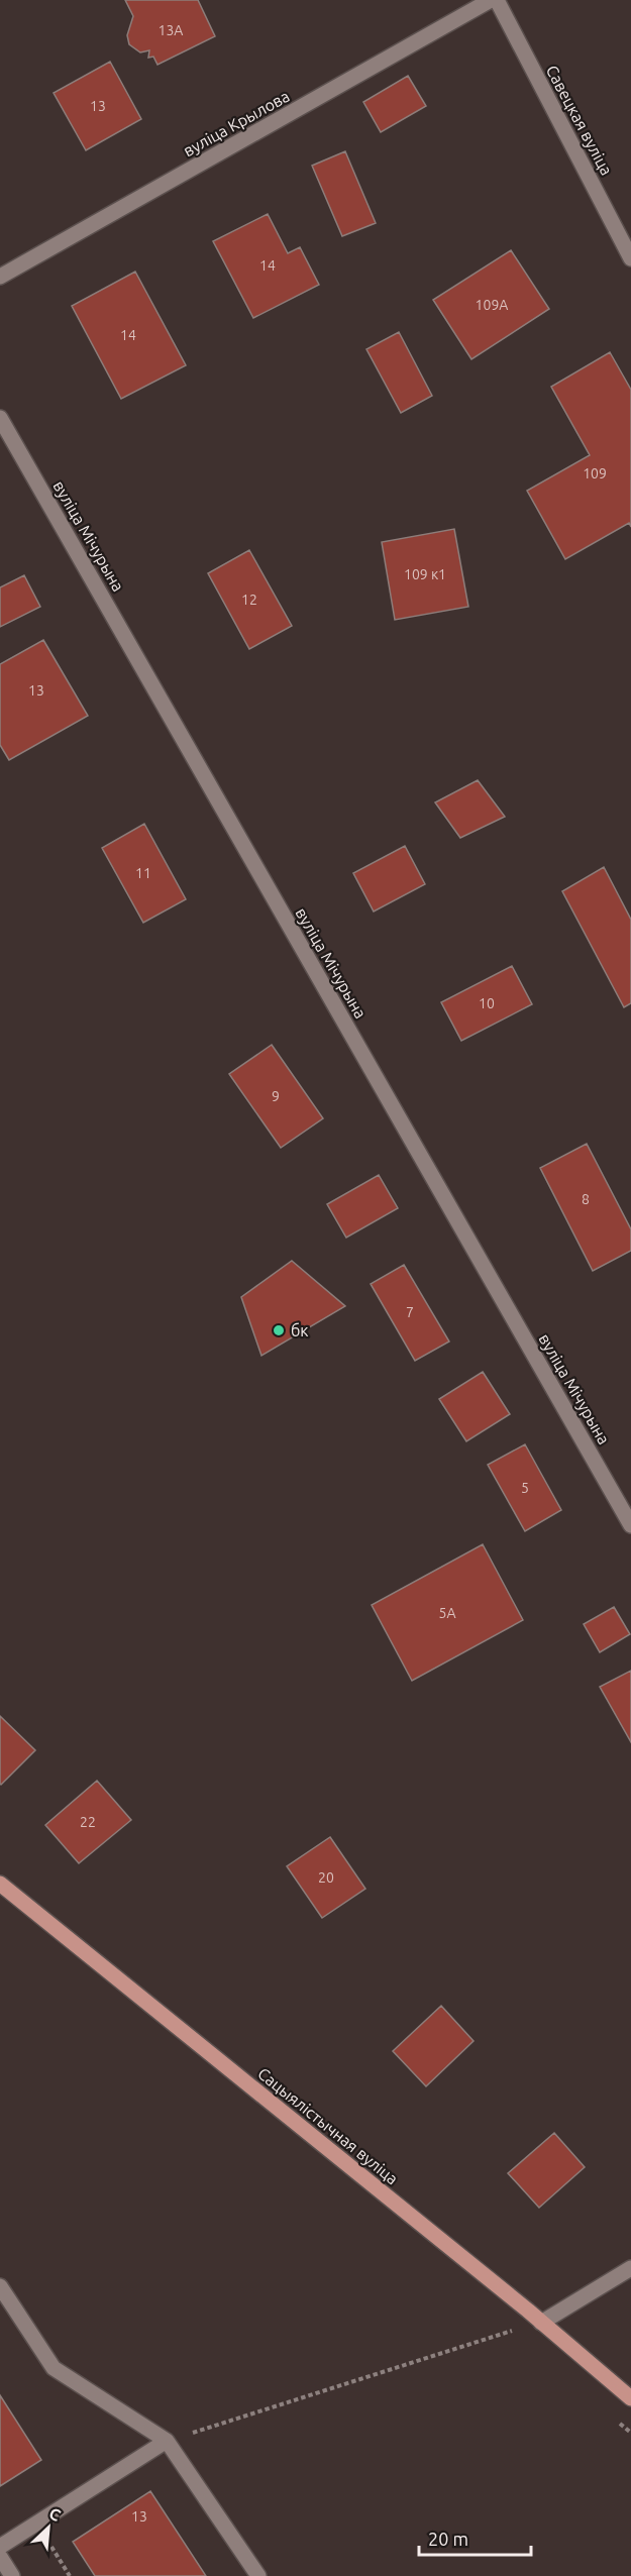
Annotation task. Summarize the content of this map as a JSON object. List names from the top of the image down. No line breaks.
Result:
{"streets":{"main road":["Сацыялістычная вуліца"],"street":["Савецкая вуліца","вуліца Крылова","вуліца Мічурына"]},"places":["бк"],"house_numbers":["13А","13","14","109А","14","109","109 к1","12","13","11","10","9","8","7","5","5А","22","20","13"],"scale_bar":"20 m","north":"top right"}
